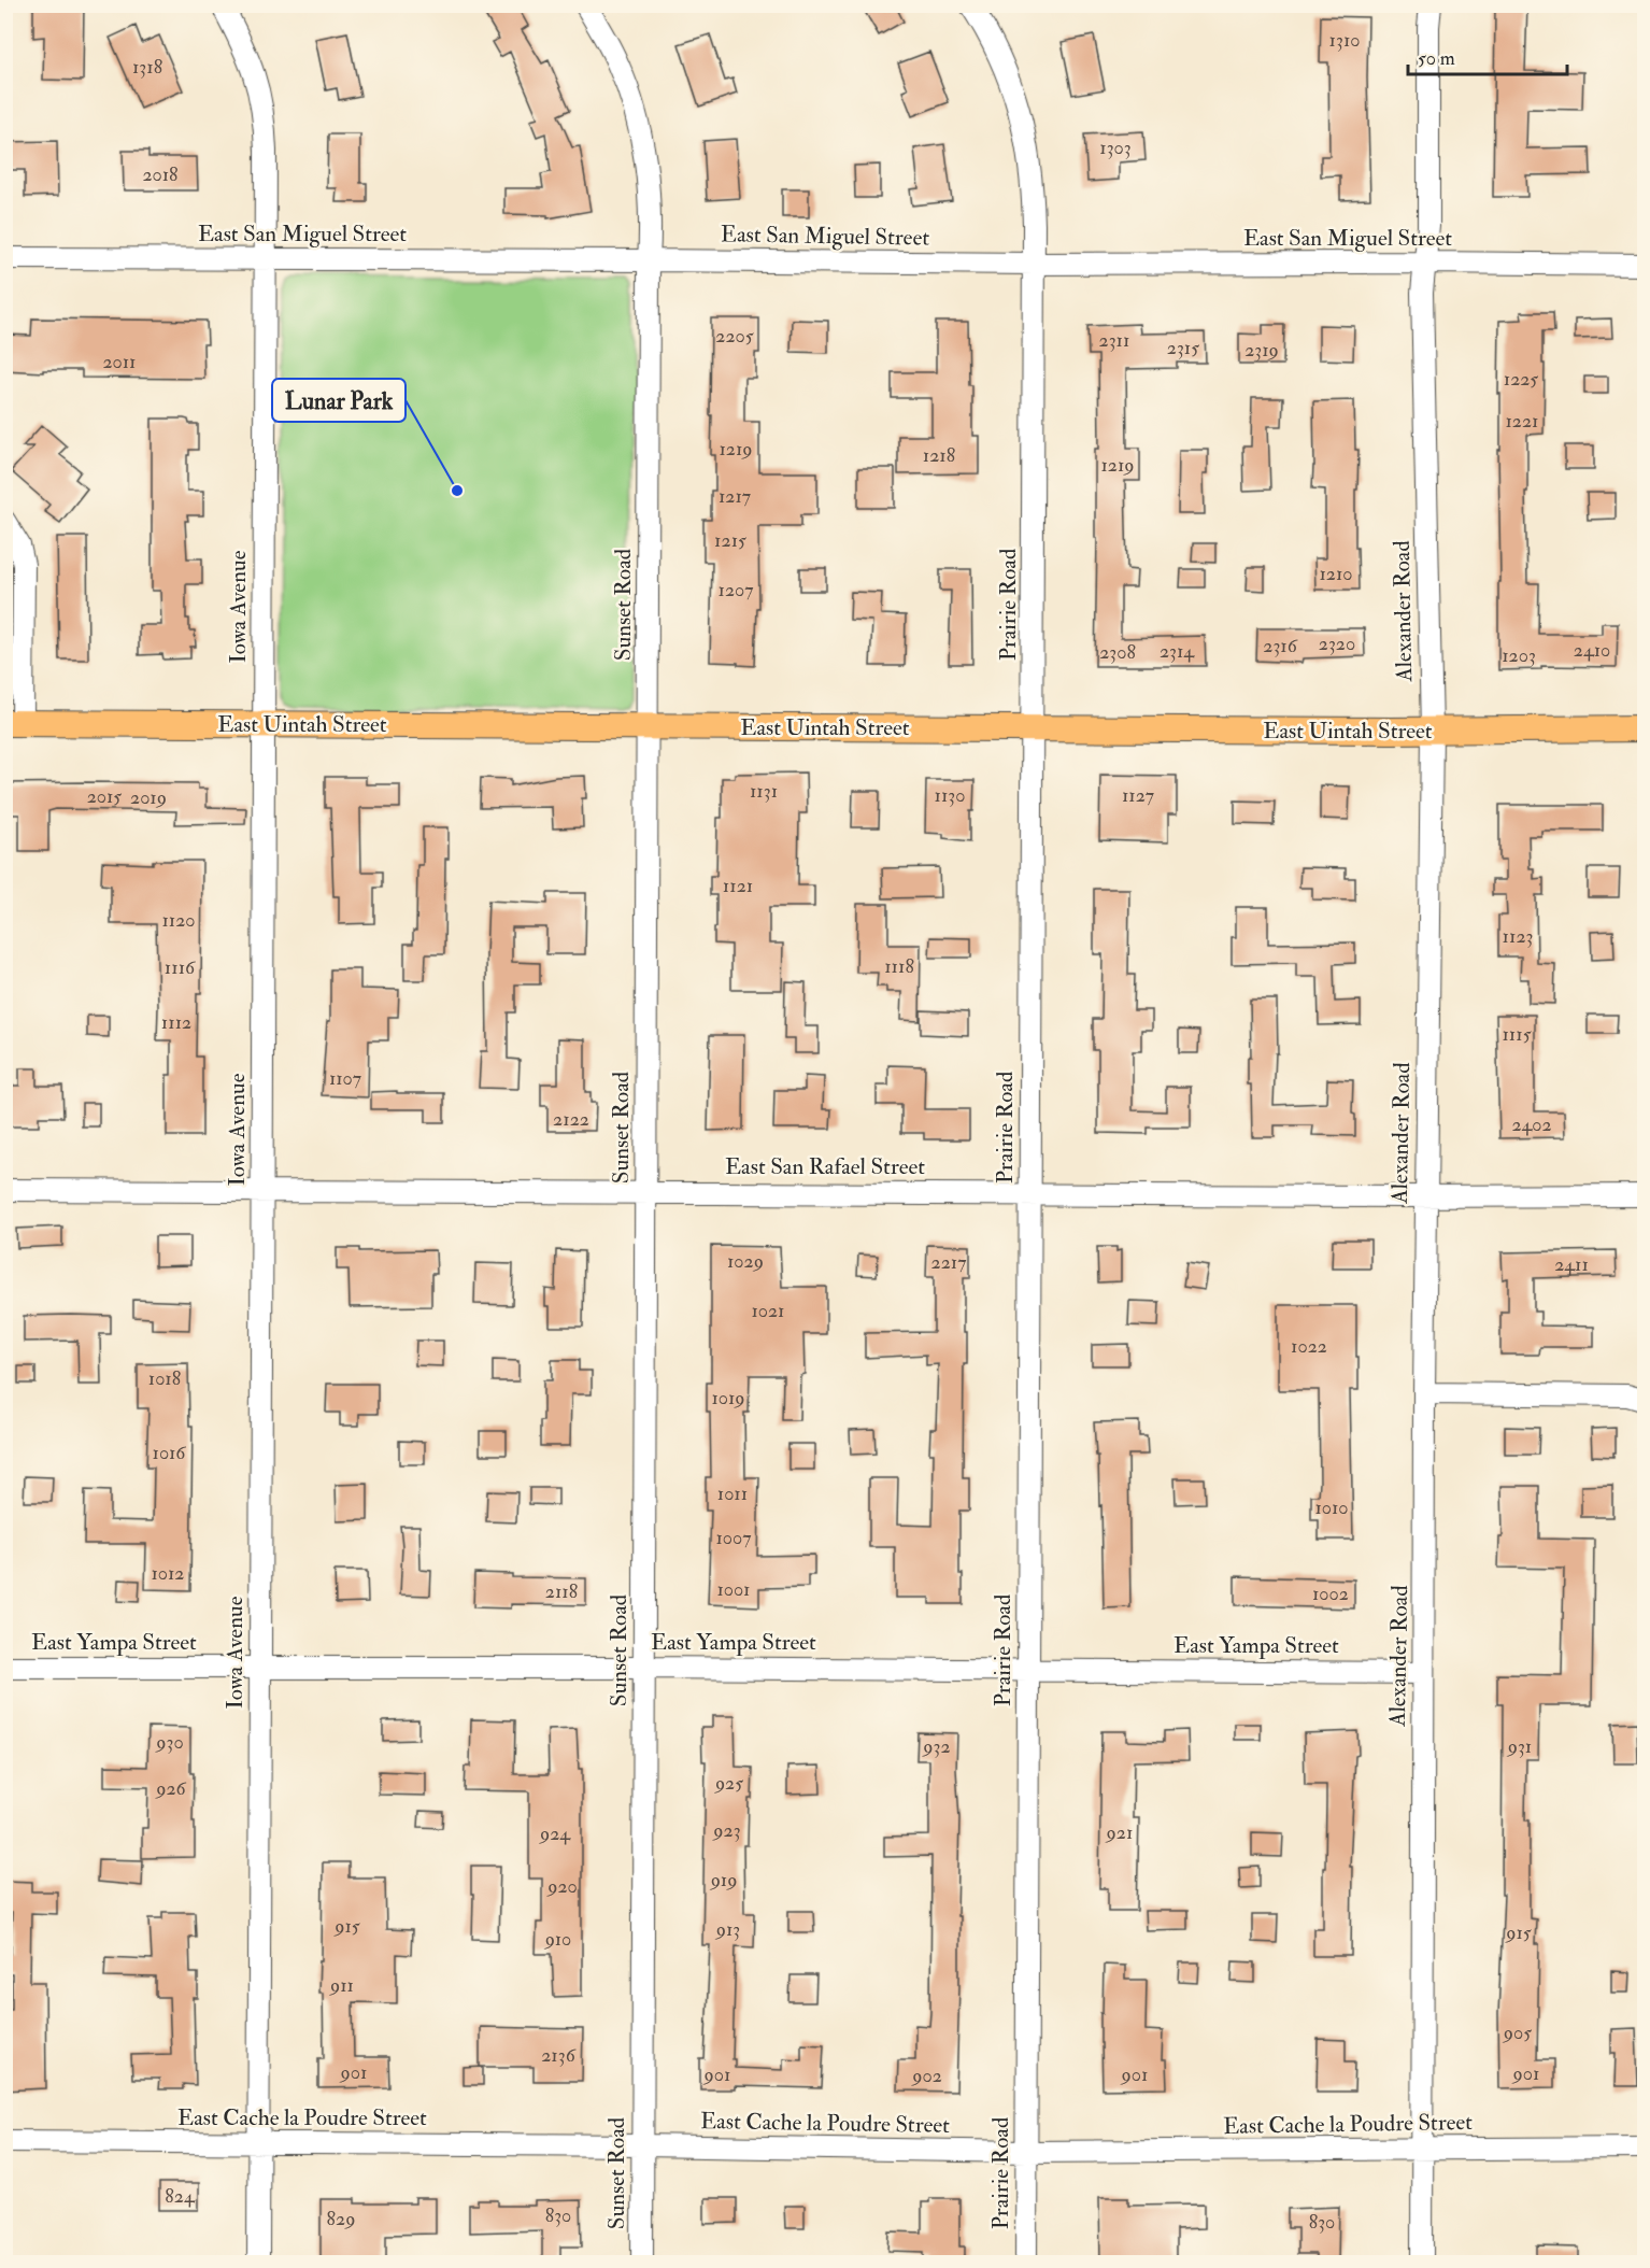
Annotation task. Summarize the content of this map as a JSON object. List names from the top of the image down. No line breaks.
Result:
{"streets":{"main road":["East Uintah Street"],"street":["East San Miguel Street","Sunset Road","Prairie Road","Iowa Avenue","Alexander Road","East San Rafael Street","East Yampa Street","East Cache la Poudre Street"]},"crossings":[["East San Miguel Street","Sunset Road"],["East San Miguel Street","Prairie Road"],["East San Miguel Street","Iowa Avenue"],["East San Miguel Street","Alexander Road"],["Sunset Road","East Uintah Street"],["Sunset Road","East San Rafael Street"],["Sunset Road","East Yampa Street"],["Sunset Road","East Cache la Poudre Street"],["Prairie Road","East Uintah Street"],["Prairie Road","East San Rafael Street"],["Prairie Road","East Yampa Street"],["Prairie Road","East Cache la Poudre Street"],["Iowa Avenue","East Uintah Street"],["Iowa Avenue","East San Rafael Street"],["Iowa Avenue","East Yampa Street"],["Iowa Avenue","East Cache la Poudre Street"],["Alexander Road","East Uintah Street"],["Alexander Road","East San Rafael Street"],["Alexander Road","East Yampa Street"],["Alexander Road","East Cache la Poudre Street"]],"places":["Lunar Park"],"house_numbers":["1310","1318","1303","2018","2205","2311","2315","2319","2011","1225","1221","1219","1218","1219","1217","1215","1210","1207","2320","2316","2410","2314","2308","1203","1131","1130","1127","2015","2019","1121","1120","1123","1118","1116","1112","1115","1107","2122","2402","1029","2217","2411","1021","1022","1018","1019","1016","1011","1010","1007","1012","1001","2118","1002","930","932","931","925","926","923","921","924","919","920","915","913","915","910","911","905","2136","901","901","901","901","902","824","830","829","830"],"scale_bar":"50 m"}
